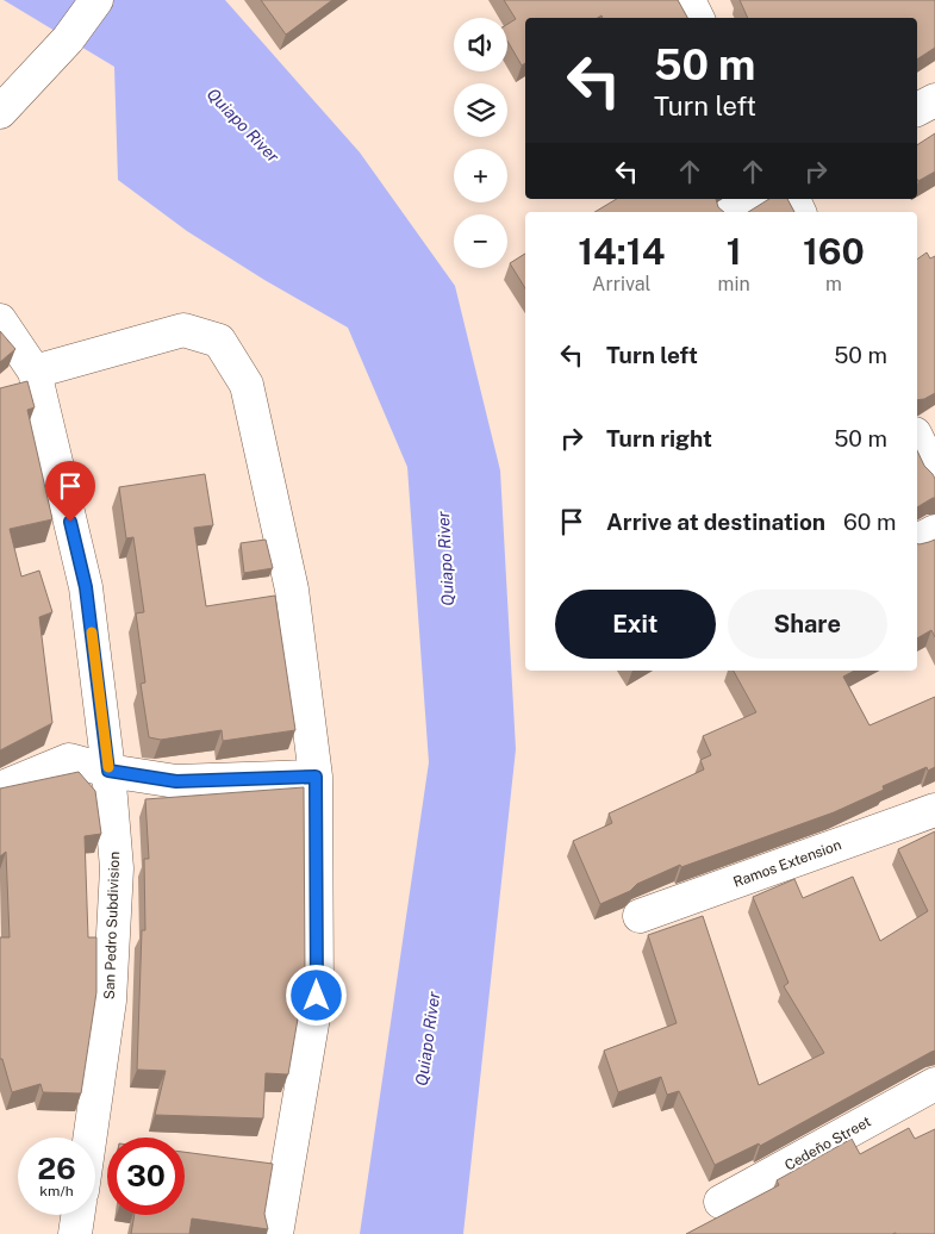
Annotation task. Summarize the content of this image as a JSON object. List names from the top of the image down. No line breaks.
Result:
{"streets":{"street":["Ramos Extension","San Pedro Subdivision","Cedeño Street"]},"water":["Quiapo River"],"page":{"map_buttons":["+","−"],"turn":["50 m","Turn left"],"eta":["14:14","Arrival","1","min","160","m"],"list":[{"name":"Turn left","value":"50 m"},{"name":"Turn right","value":"50 m"},{"name":"Arrive at destination","value":"60 m"}],"buttons":["Exit","Share"],"speed":"26 km/h","limit":"30"}}
